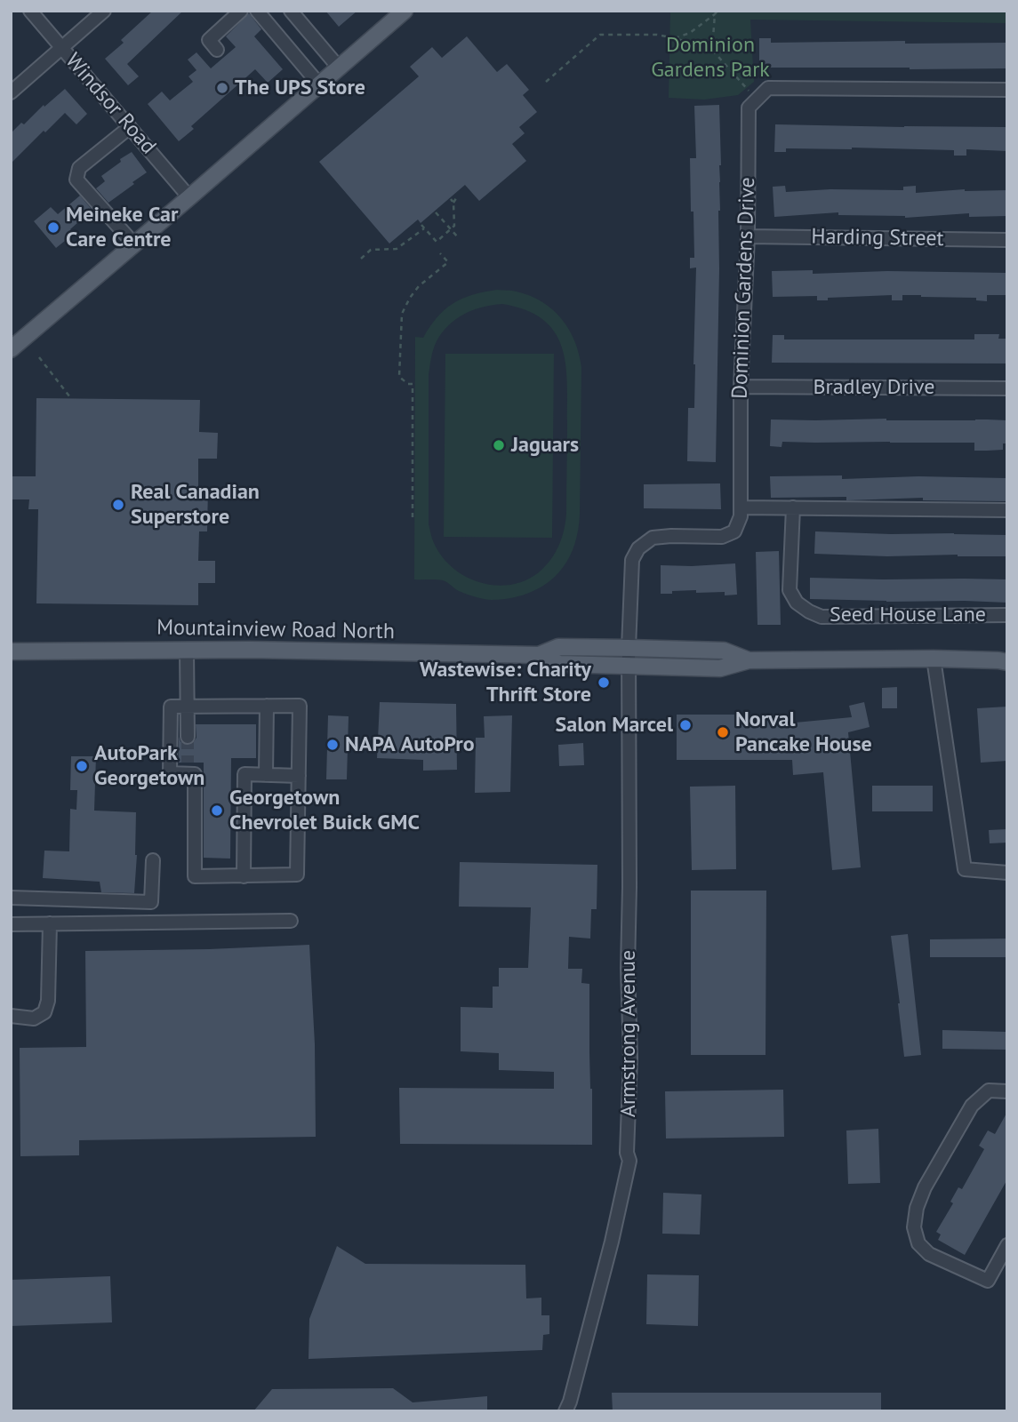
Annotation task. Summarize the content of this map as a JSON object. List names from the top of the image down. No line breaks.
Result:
{"streets":{"main road":["Mountainview Road North"],"street":["Windsor Road","Harding Street","Dominion Gardens Drive","Bradley Drive","Seed House Lane","Armstrong Avenue"]},"crossings":[["Harding Street","Dominion Gardens Drive"],["Dominion Gardens Drive","Bradley Drive"],["Dominion Gardens Drive","Mountainview Road North"],["Dominion Gardens Drive","Armstrong Avenue"],["Mountainview Road North","Armstrong Avenue"]],"parks":["Dominion Gardens Park"],"places":["The UPS Store","Meineke Car Care Centre","Jaguars","Real Canadian Superstore","Wastewise: Charity Thrift Store","Salon Marcel","Norval Pancake House","NAPA AutoPro","AutoPark Georgetown","Georgetown Chevrolet Buick GMC"]}
